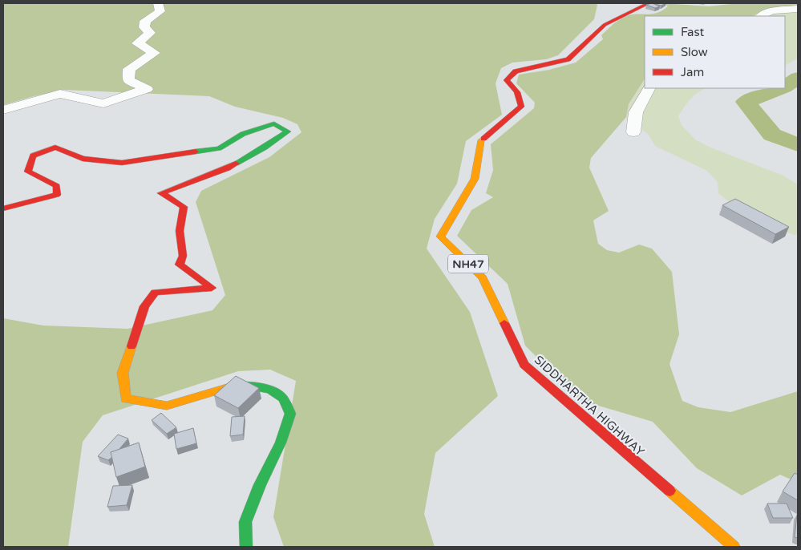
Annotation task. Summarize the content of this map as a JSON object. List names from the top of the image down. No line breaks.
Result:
{"streets":{"main road":["NH47","SIDDHARTHA HIGHWAY"]},"legend":["Fast","Slow","Jam"]}
